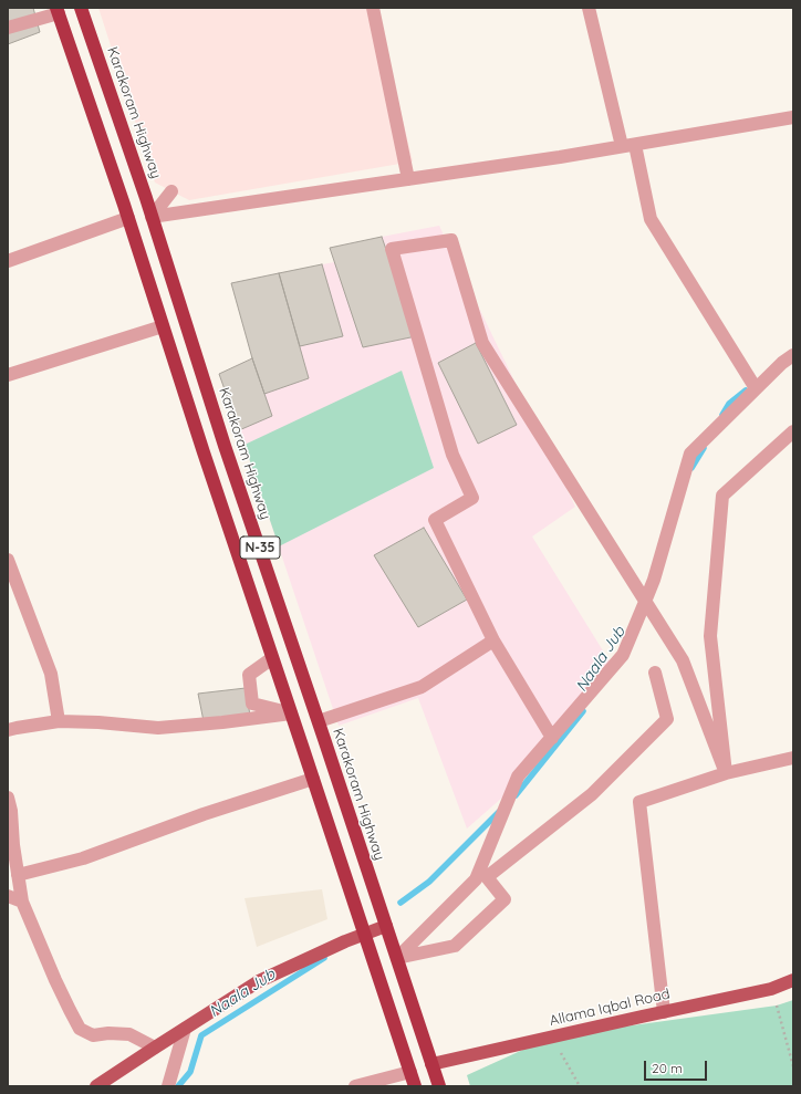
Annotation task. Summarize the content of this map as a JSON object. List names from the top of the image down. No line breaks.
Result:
{"streets":{"highway":["Karakoram Highway","N-35"],"main road":["Allama Iqbal Road"]},"crossings":[["Karakoram Highway","Allama Iqbal Road"]],"water":["Naala Jub"],"scale_bar":"20 m"}
